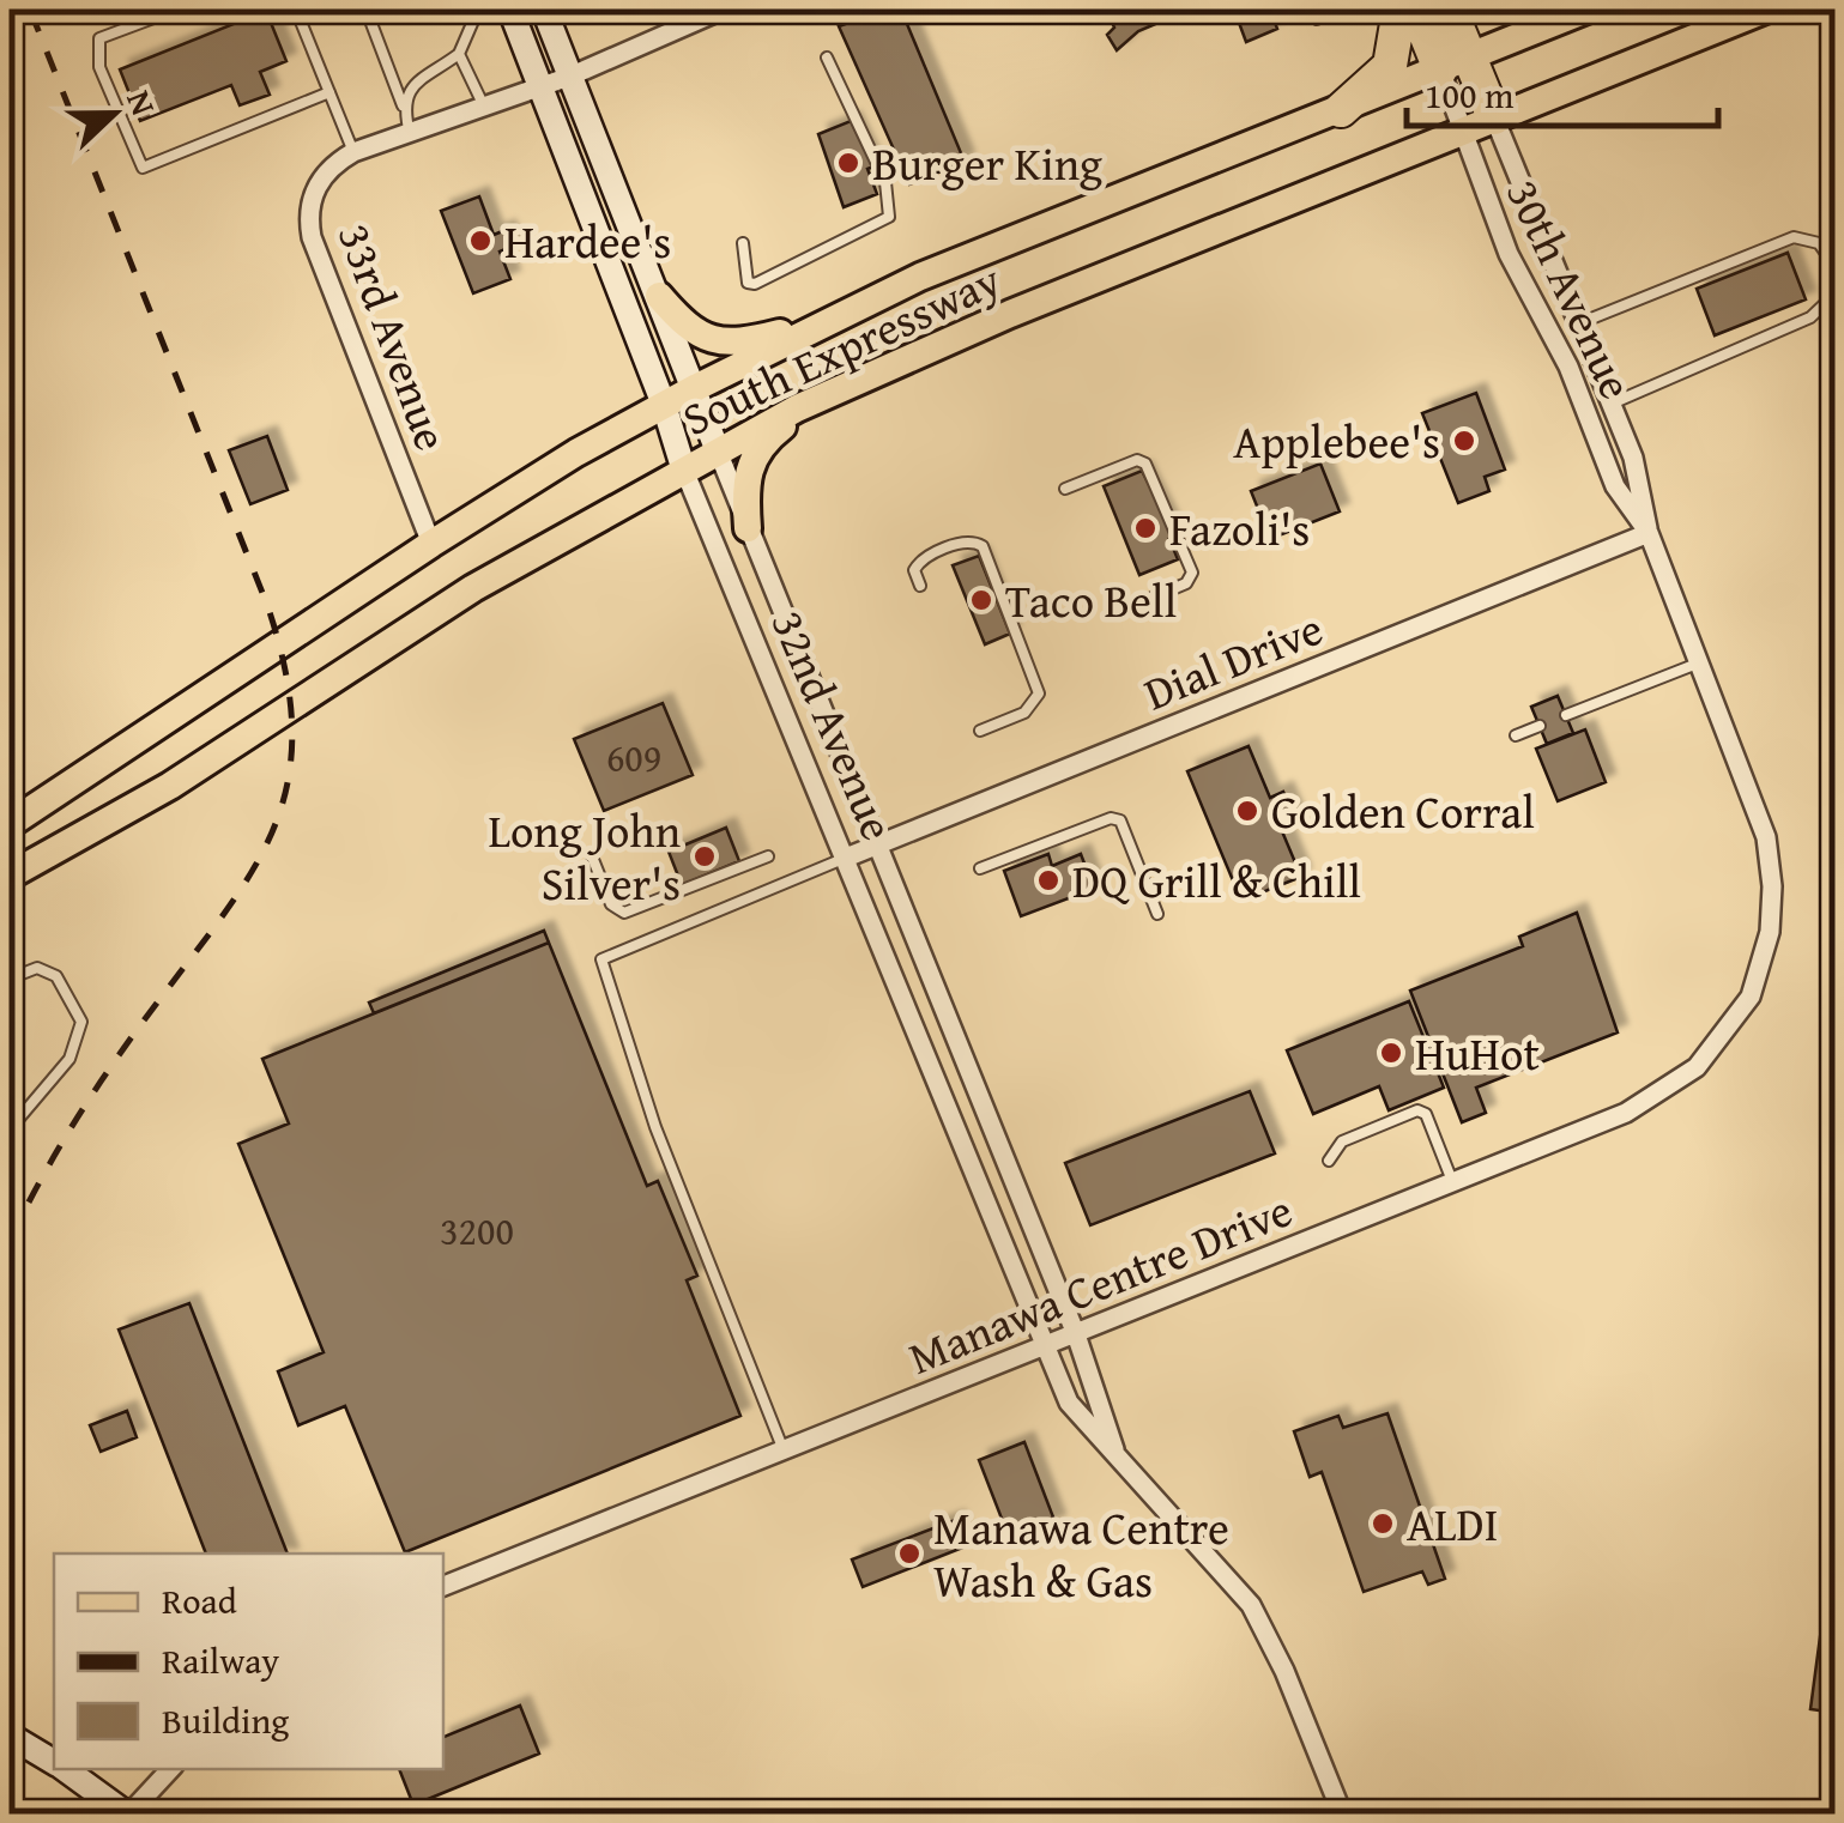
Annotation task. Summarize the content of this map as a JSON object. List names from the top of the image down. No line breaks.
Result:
{"streets":{"main road":["South Expressway"],"street":["30th Avenue","33rd Avenue","Dial Drive","32nd Avenue","Manawa Centre Drive"]},"crossings":[["30th Avenue","South Expressway"],["30th Avenue","Dial Drive"],["30th Avenue","Manawa Centre Drive"],["33rd Avenue","South Expressway"],["33rd Avenue","32nd Avenue"],["South Expressway","32nd Avenue"],["Dial Drive","32nd Avenue"],["32nd Avenue","Manawa Centre Drive"]],"places":["Burger King","Hardee's","Applebee's","Fazoli's","Taco Bell","Golden Corral","Long John Silver's","DQ Grill & Chill","HuHot","ALDI","Manawa Centre Wash & Gas"],"house_numbers":["609","3200"],"legend":["Road","Railway","Building"],"scale_bar":"100 m","north":"right"}
